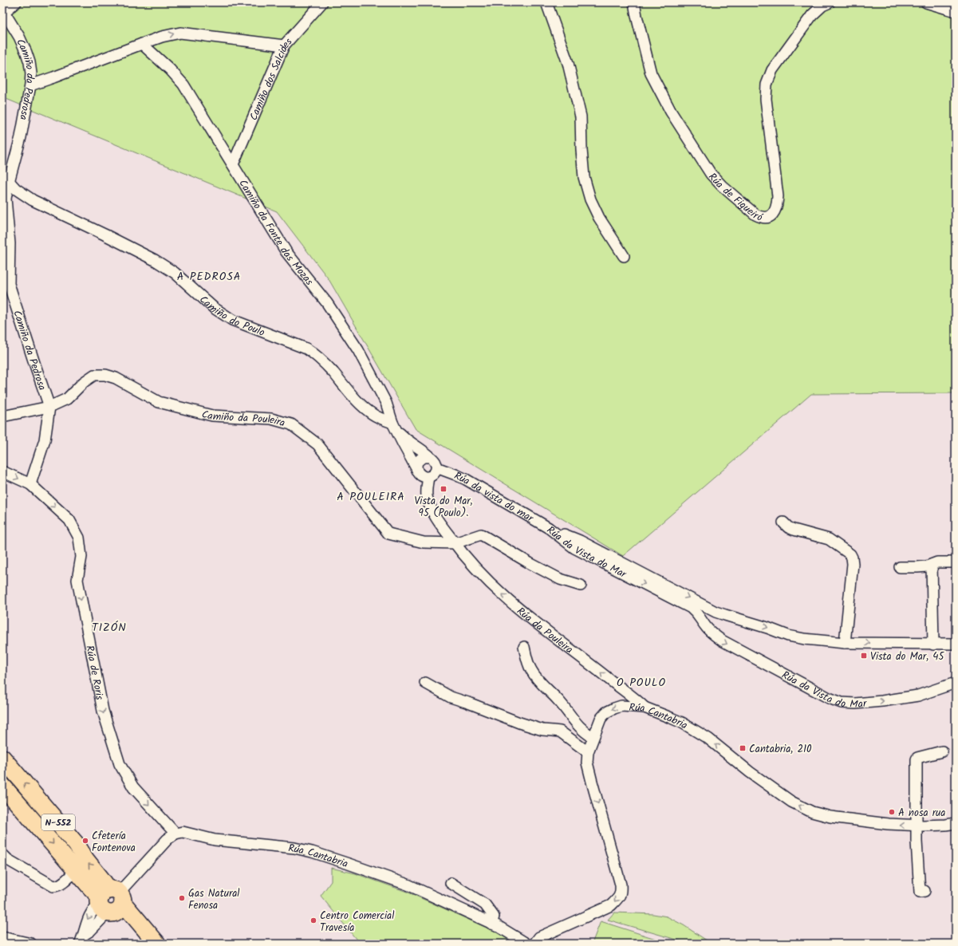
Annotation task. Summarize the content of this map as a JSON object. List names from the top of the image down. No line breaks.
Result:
{"streets":{"main road":["N-552"],"street":["Camiño da Pedrosa","Camiño dos Salcides","Rúa de Figueiró","Camiño da Fonte das Mozas","Camiño do Poulo","Camiño da Pouleira","Rúa da vista do mar","Rúa da Vista do Mar","Rúa da Pouleira","Rúa de Roris","Rúa Cantabria"]},"crossings":[["Camiño da Pedrosa","Camiño do Poulo"],["Camiño da Pedrosa","Camiño da Pouleira"],["Camiño da Pedrosa","Rúa de Roris"],["Camiño dos Salcides","Camiño da Fonte das Mozas"],["Camiño da Fonte das Mozas","Camiño do Poulo"],["Camiño da Fonte das Mozas","Rúa da vista do mar"],["Camiño da Fonte das Mozas","Rúa da Pouleira"],["Camiño da Pouleira","Rúa da Pouleira"],["Rúa da vista do mar","Rúa da Vista do Mar"],["Rúa da vista do mar","Rúa da Pouleira"],["Rúa da Pouleira","Rúa Cantabria"],["Rúa de Roris","Rúa Cantabria"]],"one_way":["Rúa da Vista do Mar","Rúa de Roris"],"districts":["A PEDROSA","A POULEIRA","TIZÓN","O POULO"],"places":{"transit":["Vista do Mar, 95 (Poulo).","Vista do Mar, 45","Cantabria, 210"],"other":["A nosa rua","Cfetería Fontenova","Gas Natural Fenosa","Centro Comercial Travesía"]}}
